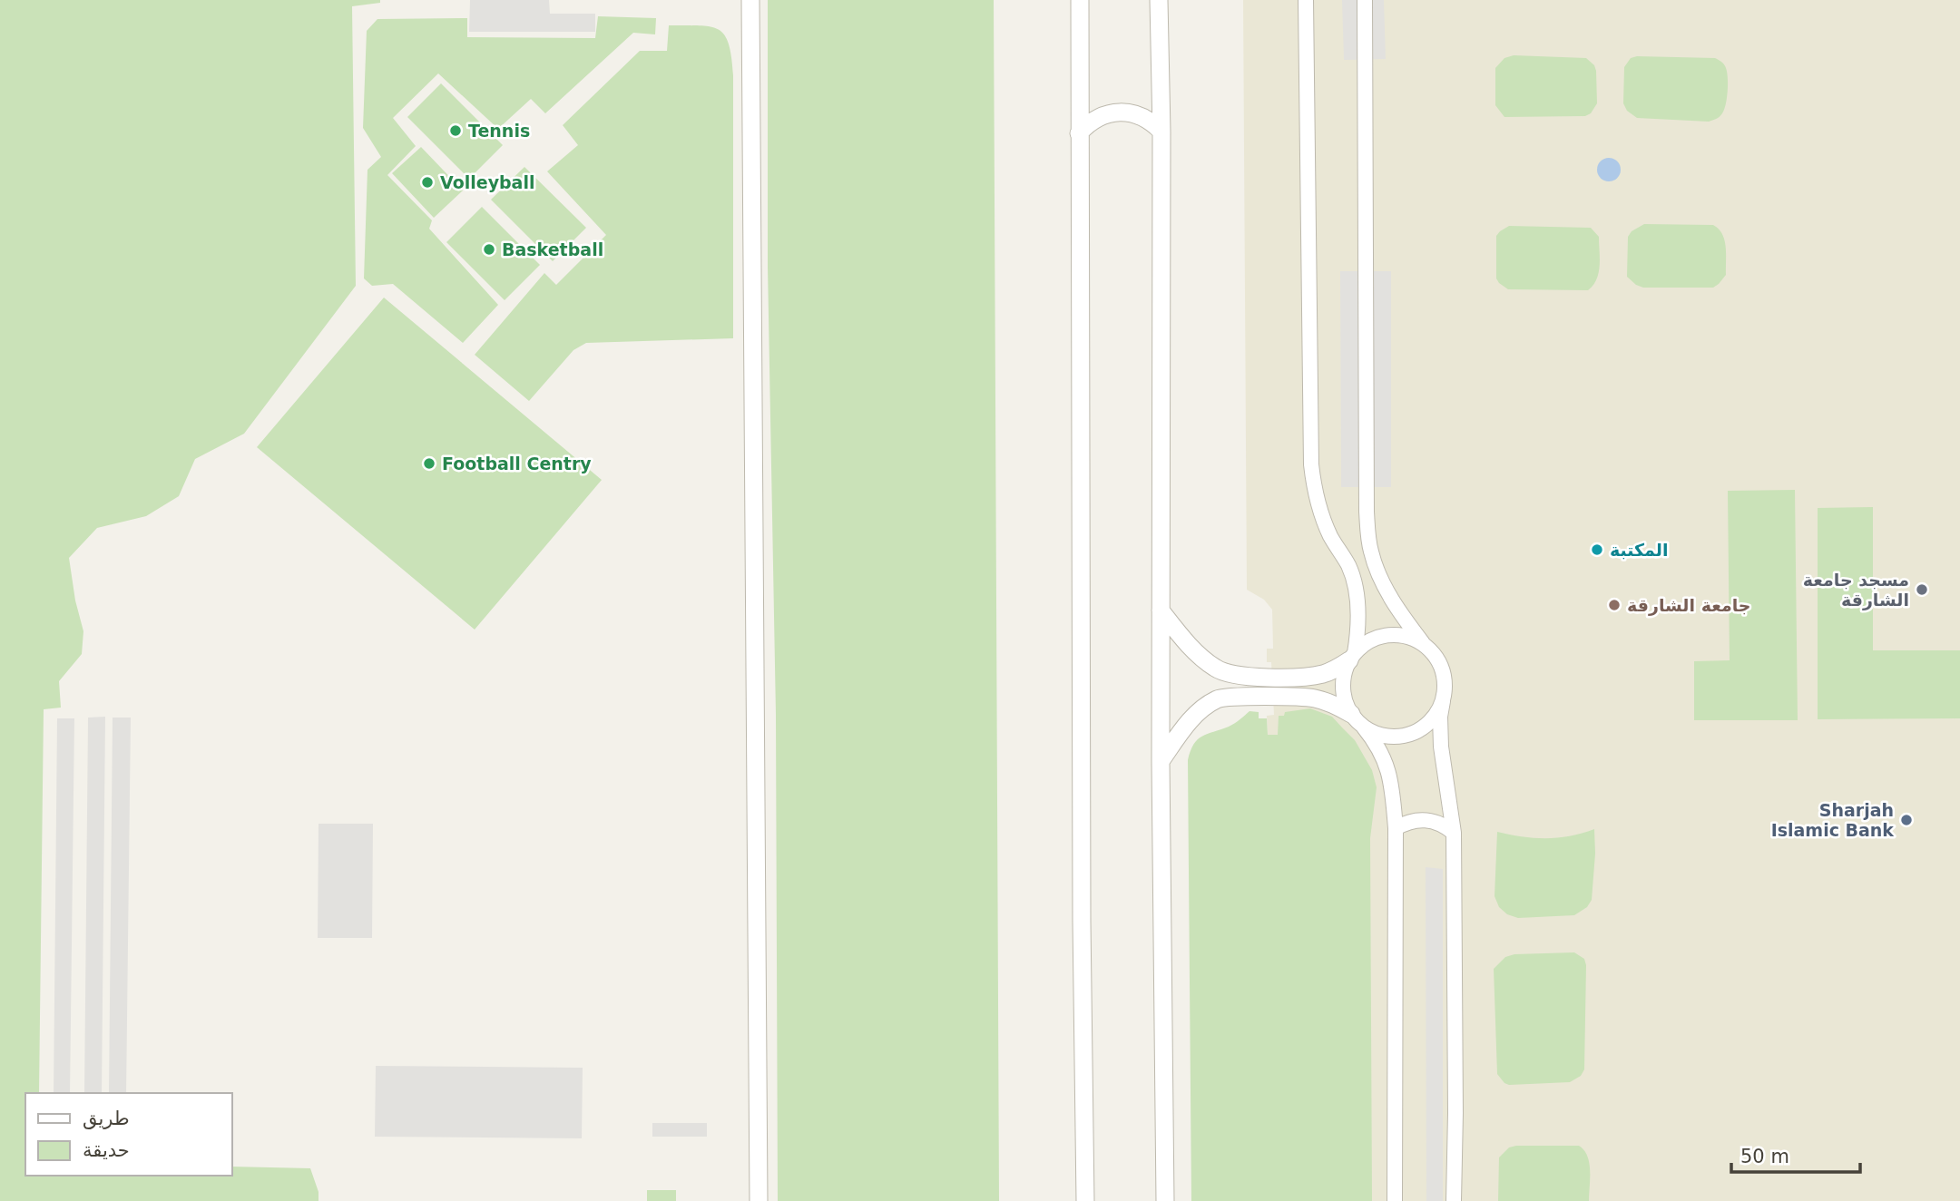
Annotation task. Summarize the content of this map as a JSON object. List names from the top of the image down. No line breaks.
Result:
{"places":["Tennis","Volleyball","Basketball","Football Centry","المكتبة","مسجد جامعة الشارقة","جامعة الشارقة","Sharjah Islamic Bank"],"legend":["طريق","حديقة"],"scale_bar":"50 m"}
